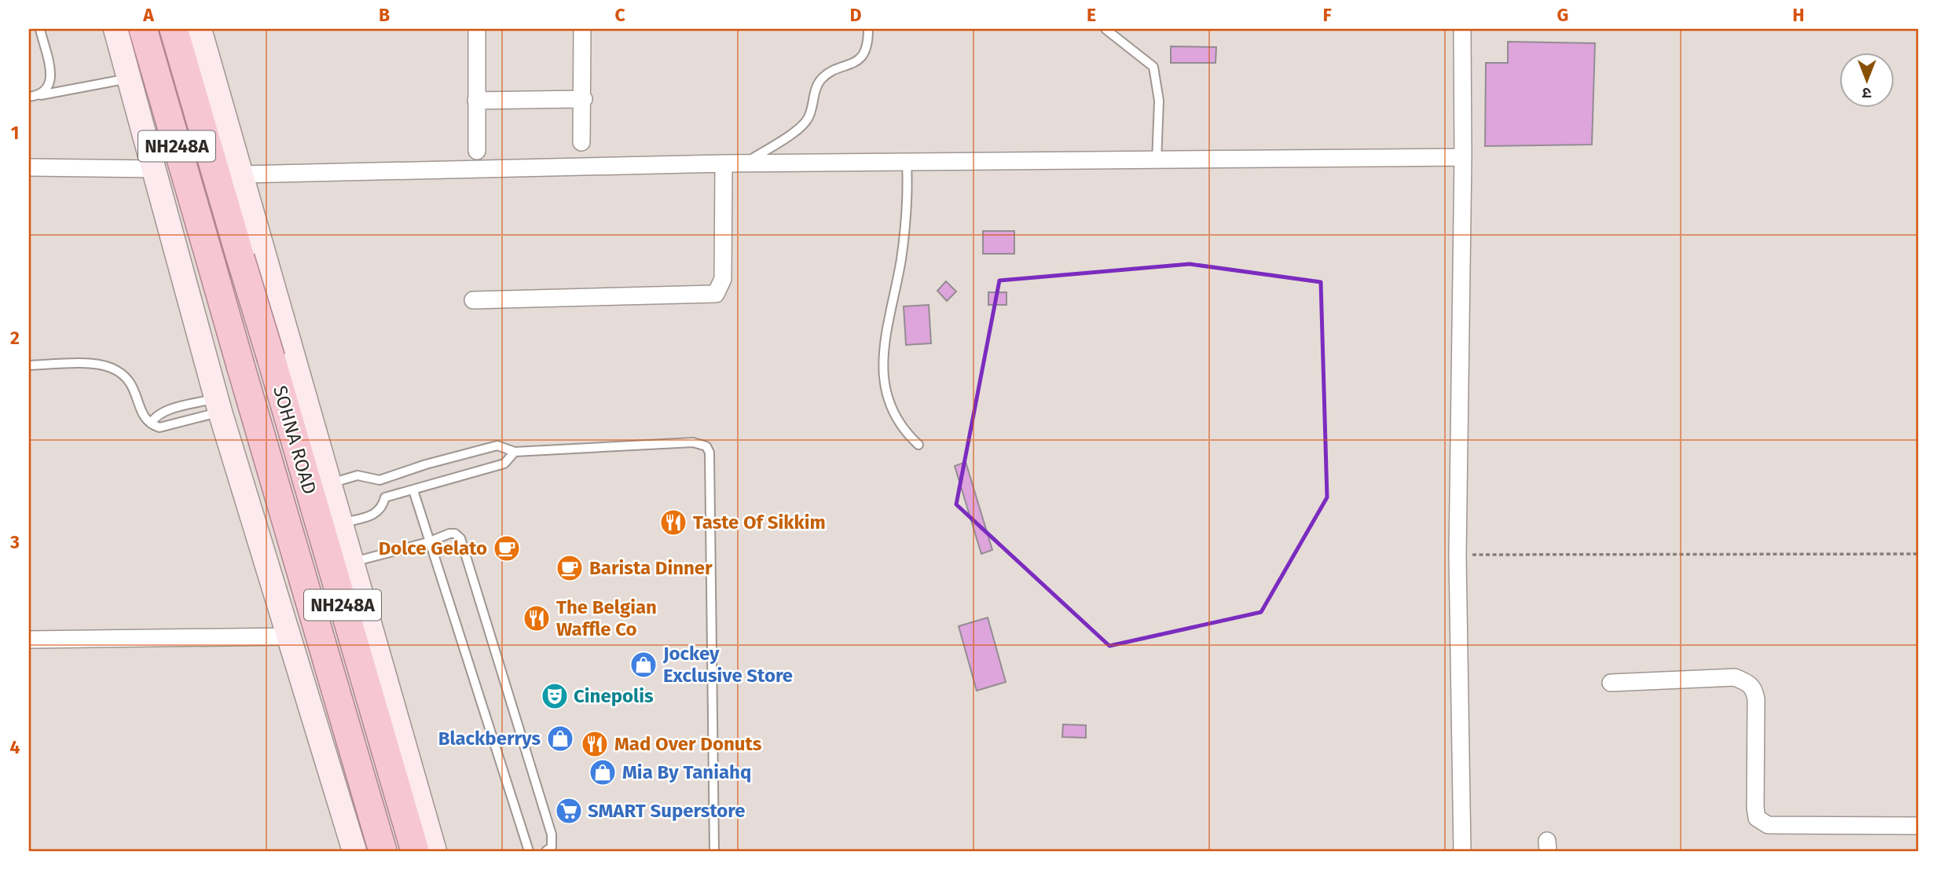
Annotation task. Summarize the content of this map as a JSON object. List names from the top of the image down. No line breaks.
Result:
{"streets":{"highway":["NH248A","SOHNA ROAD"]},"places":{"restaurant":["Taste Of Sikkim","The Belgian Waffle Co","Mad Over Donuts"],"cafe":["Dolce Gelato","Barista Dinner"],"shop":["Jockey Exclusive Store","Blackberrys","Mia By Taniahq"],"theatre":["Cinepolis"],"supermarket":["SMART Superstore"]},"north":"bottom","grid":{"columns":["A","B","C","D","E","F","G","H"],"rows":["1","2","3","4"]}}
